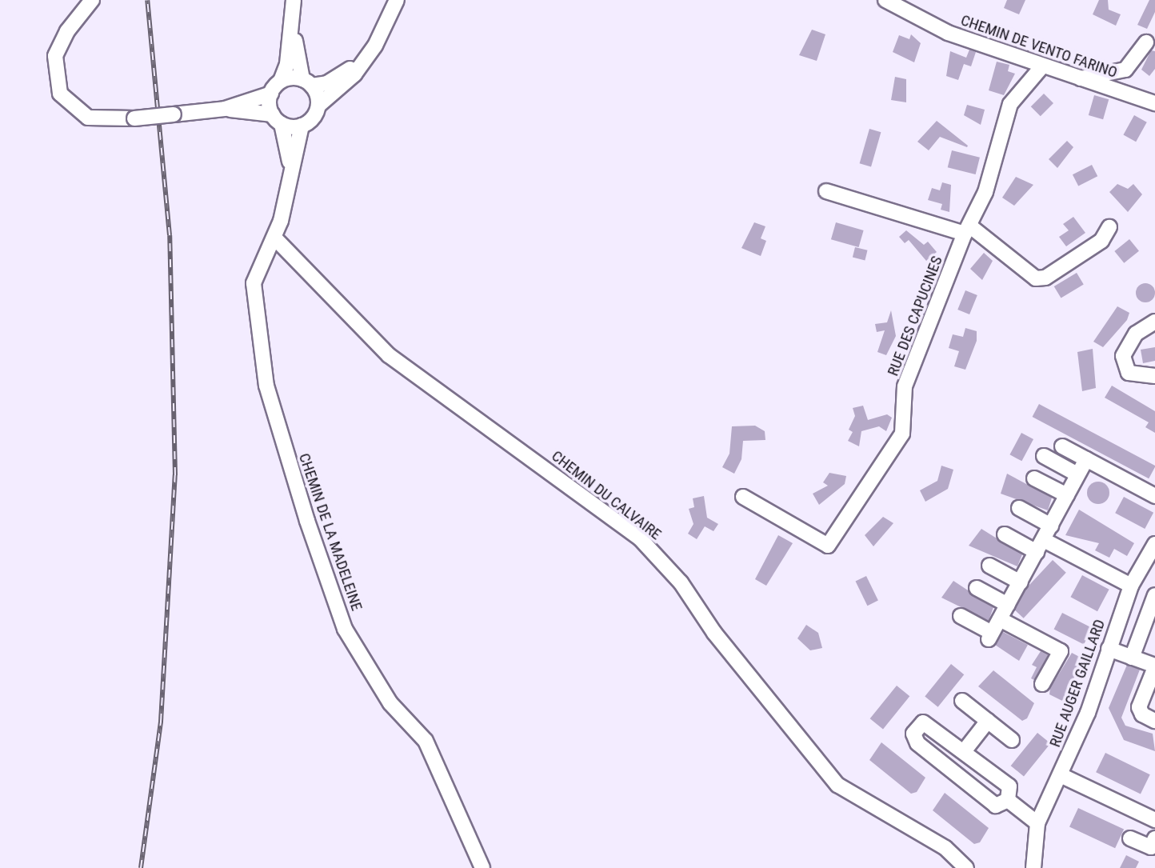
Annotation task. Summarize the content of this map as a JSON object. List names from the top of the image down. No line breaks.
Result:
{"streets":{"street":["CHEMIN DE VENTO FARINO","RUE DES CAPUCINES","CHEMIN DU CALVAIRE","CHEMIN DE LA MADELEINE","RUE AUGER GAILLARD"]},"crossings":[["CHEMIN DE VENTO FARINO","RUE DES CAPUCINES"],["CHEMIN DU CALVAIRE","CHEMIN DE LA MADELEINE"]]}
